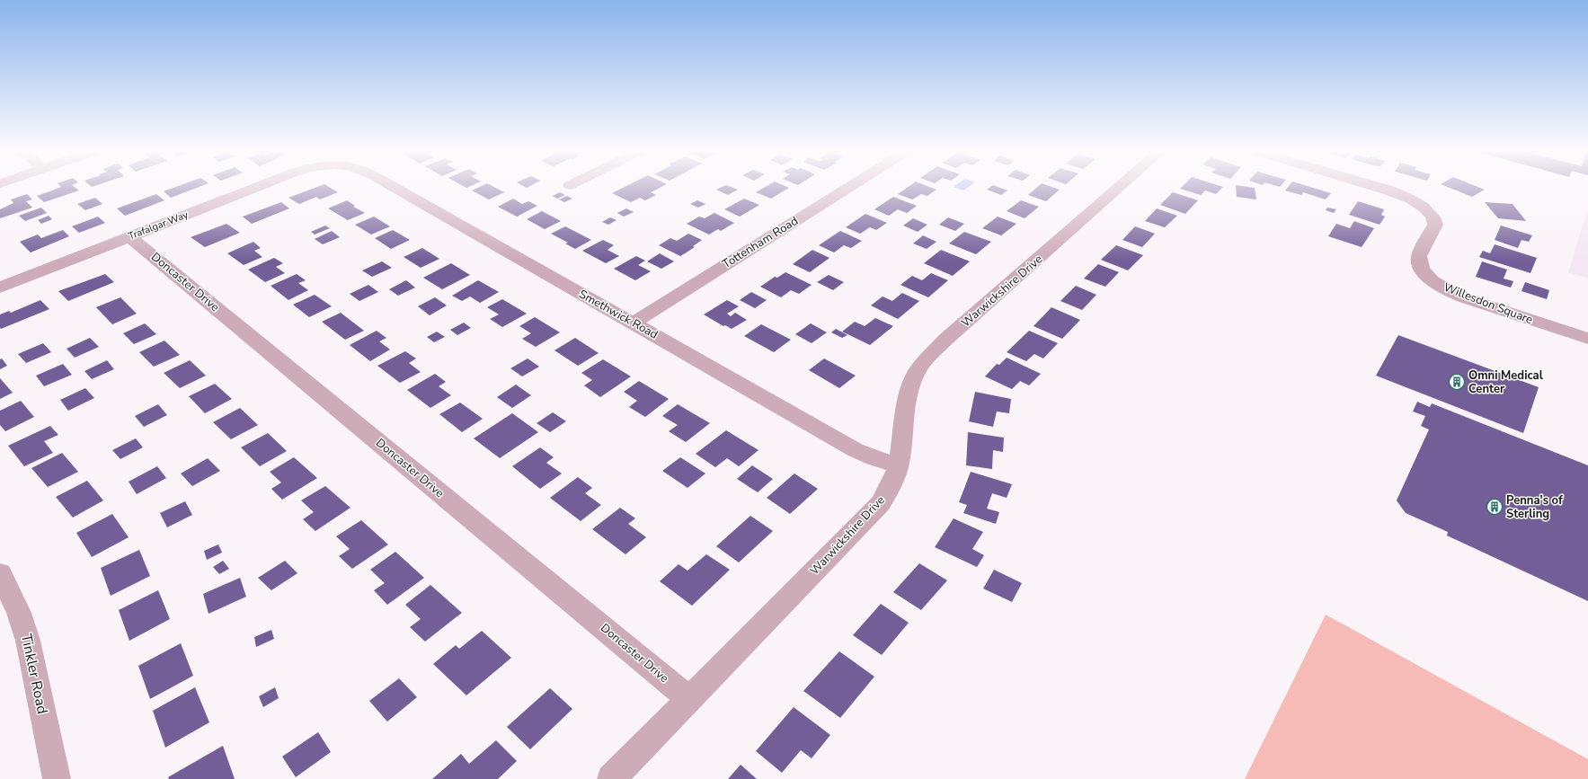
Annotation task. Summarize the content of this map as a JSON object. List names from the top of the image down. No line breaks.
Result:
{"streets":{"street":["Trafalgar Way","Tottenham Road","Doncaster Drive","Warwickshire Drive","Willesdon Square","Smethwick Road","Tinkler Road"]},"crossings":[["Trafalgar Way","Doncaster Drive"],["Tottenham Road","Smethwick Road"],["Doncaster Drive","Warwickshire Drive"],["Warwickshire Drive","Smethwick Road"]],"places":{"building":["Omni Medical Center","Penna's of Sterling"]}}
